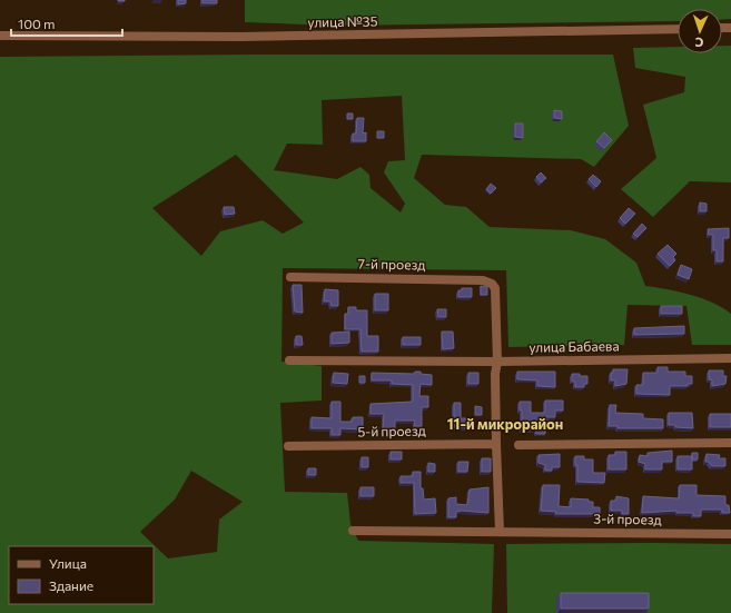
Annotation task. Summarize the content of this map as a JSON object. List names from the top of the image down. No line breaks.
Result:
{"streets":{"street":["улица №35","7-й проезд","улица Бабаева","5-й проезд","3-й проезд"]},"crossings":[["7-й проезд","улица Бабаева"]],"districts":["11-й микрорайон"],"legend":["Улица","Здание"],"scale_bar":"100 m","north":"bottom"}
